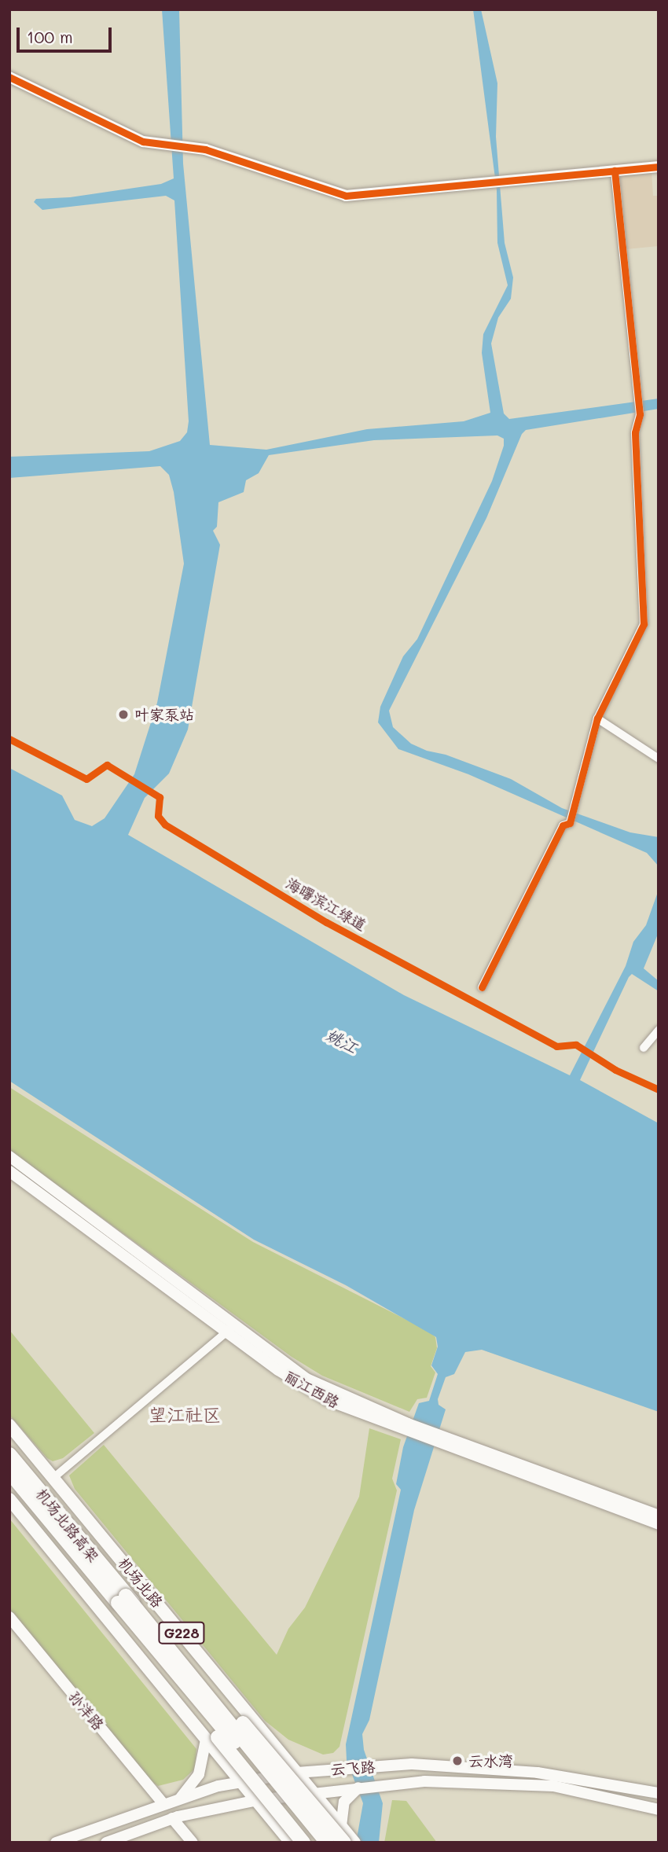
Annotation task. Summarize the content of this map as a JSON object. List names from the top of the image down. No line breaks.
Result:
{"streets":{"highway":["机场北路高架","机场北路"],"main road":["丽江西路","G228","孙洋路","云飞路"],"cycle path":["海曙滨江绿道"]},"crossings":[["机场北路高架","机场北路"],["机场北路","云飞路"],["孙洋路","云飞路"]],"districts":["望江社区"],"water":["姚江"],"places":["叶家泵站","云水湾"],"scale_bar":"100 m"}
